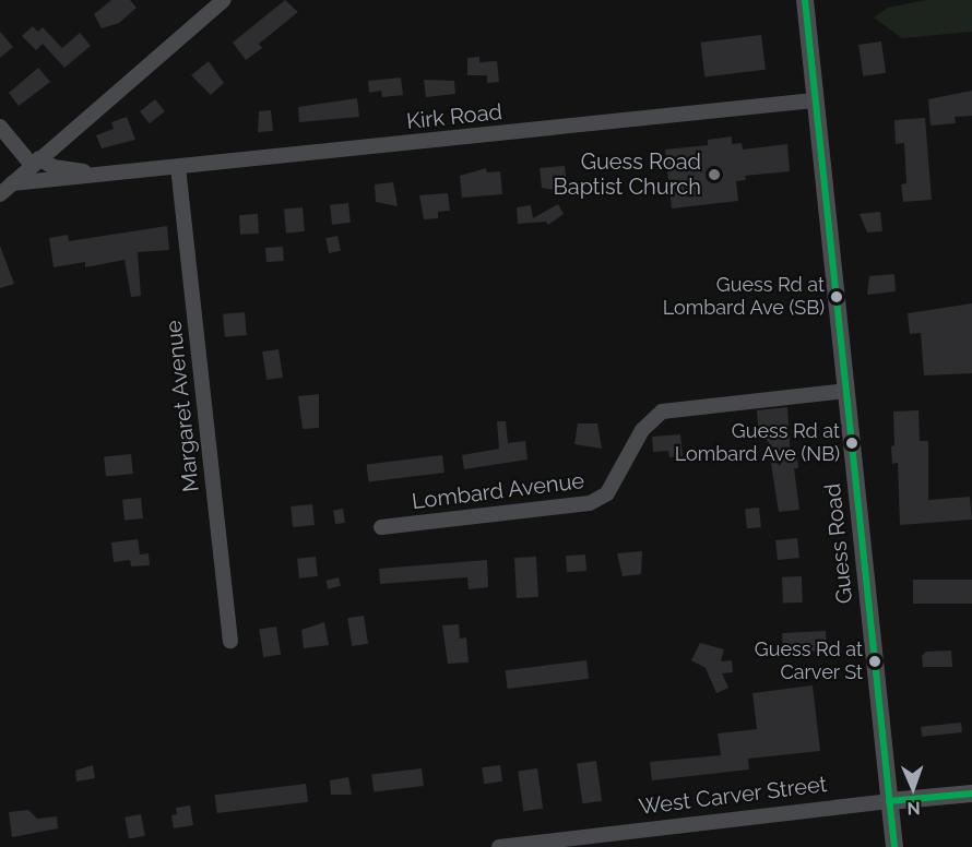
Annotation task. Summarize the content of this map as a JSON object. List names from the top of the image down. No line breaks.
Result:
{"streets":{"main road":["Guess Road","West Carver Street"],"street":["Kirk Road","Margaret Avenue","Lombard Avenue"]},"crossings":[["Kirk Road","Margaret Avenue"],["Kirk Road","Guess Road"],["Lombard Avenue","Guess Road"],["Guess Road","West Carver Street"]],"places":["Guess Road Baptist Church","Guess Rd at Lombard Ave (SB)","Guess Rd at Lombard Ave (NB)","Guess Rd at Carver St"],"north":"bottom"}
